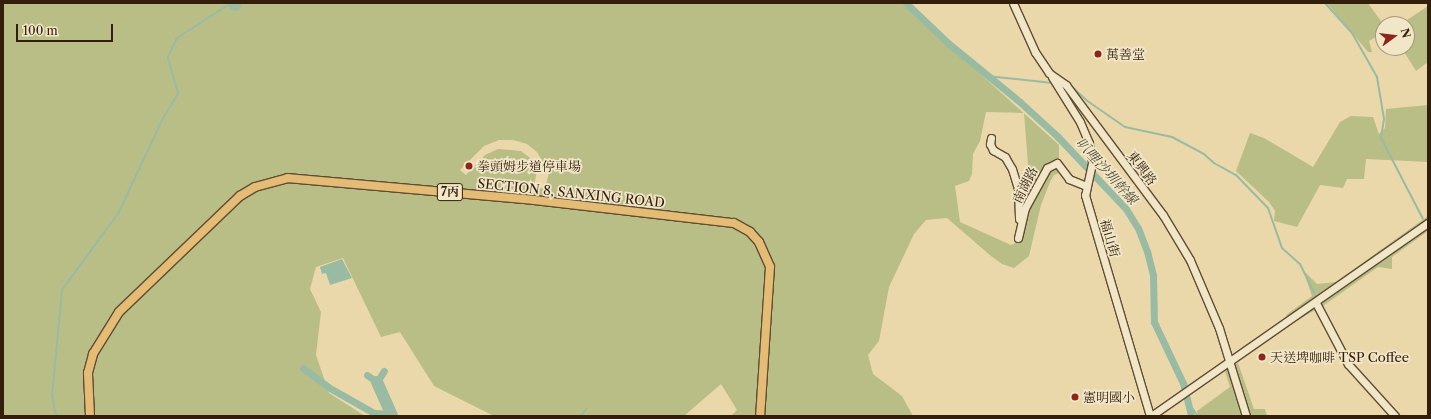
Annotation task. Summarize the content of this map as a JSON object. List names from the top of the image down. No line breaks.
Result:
{"streets":{"main road":["7丙","SECTION 8, SANXING ROAD"],"street":["東興路","南湖路","福山街"]},"crossings":[["東興路","福山街"],["南湖路","福山街"]],"water":["叭哩沙圳幹線"],"places":["萬善堂","拳頭姆步道停車場","天送埤咖啡 TSP Coffee","憲明國小"],"scale_bar":"100 m","north":"right"}
